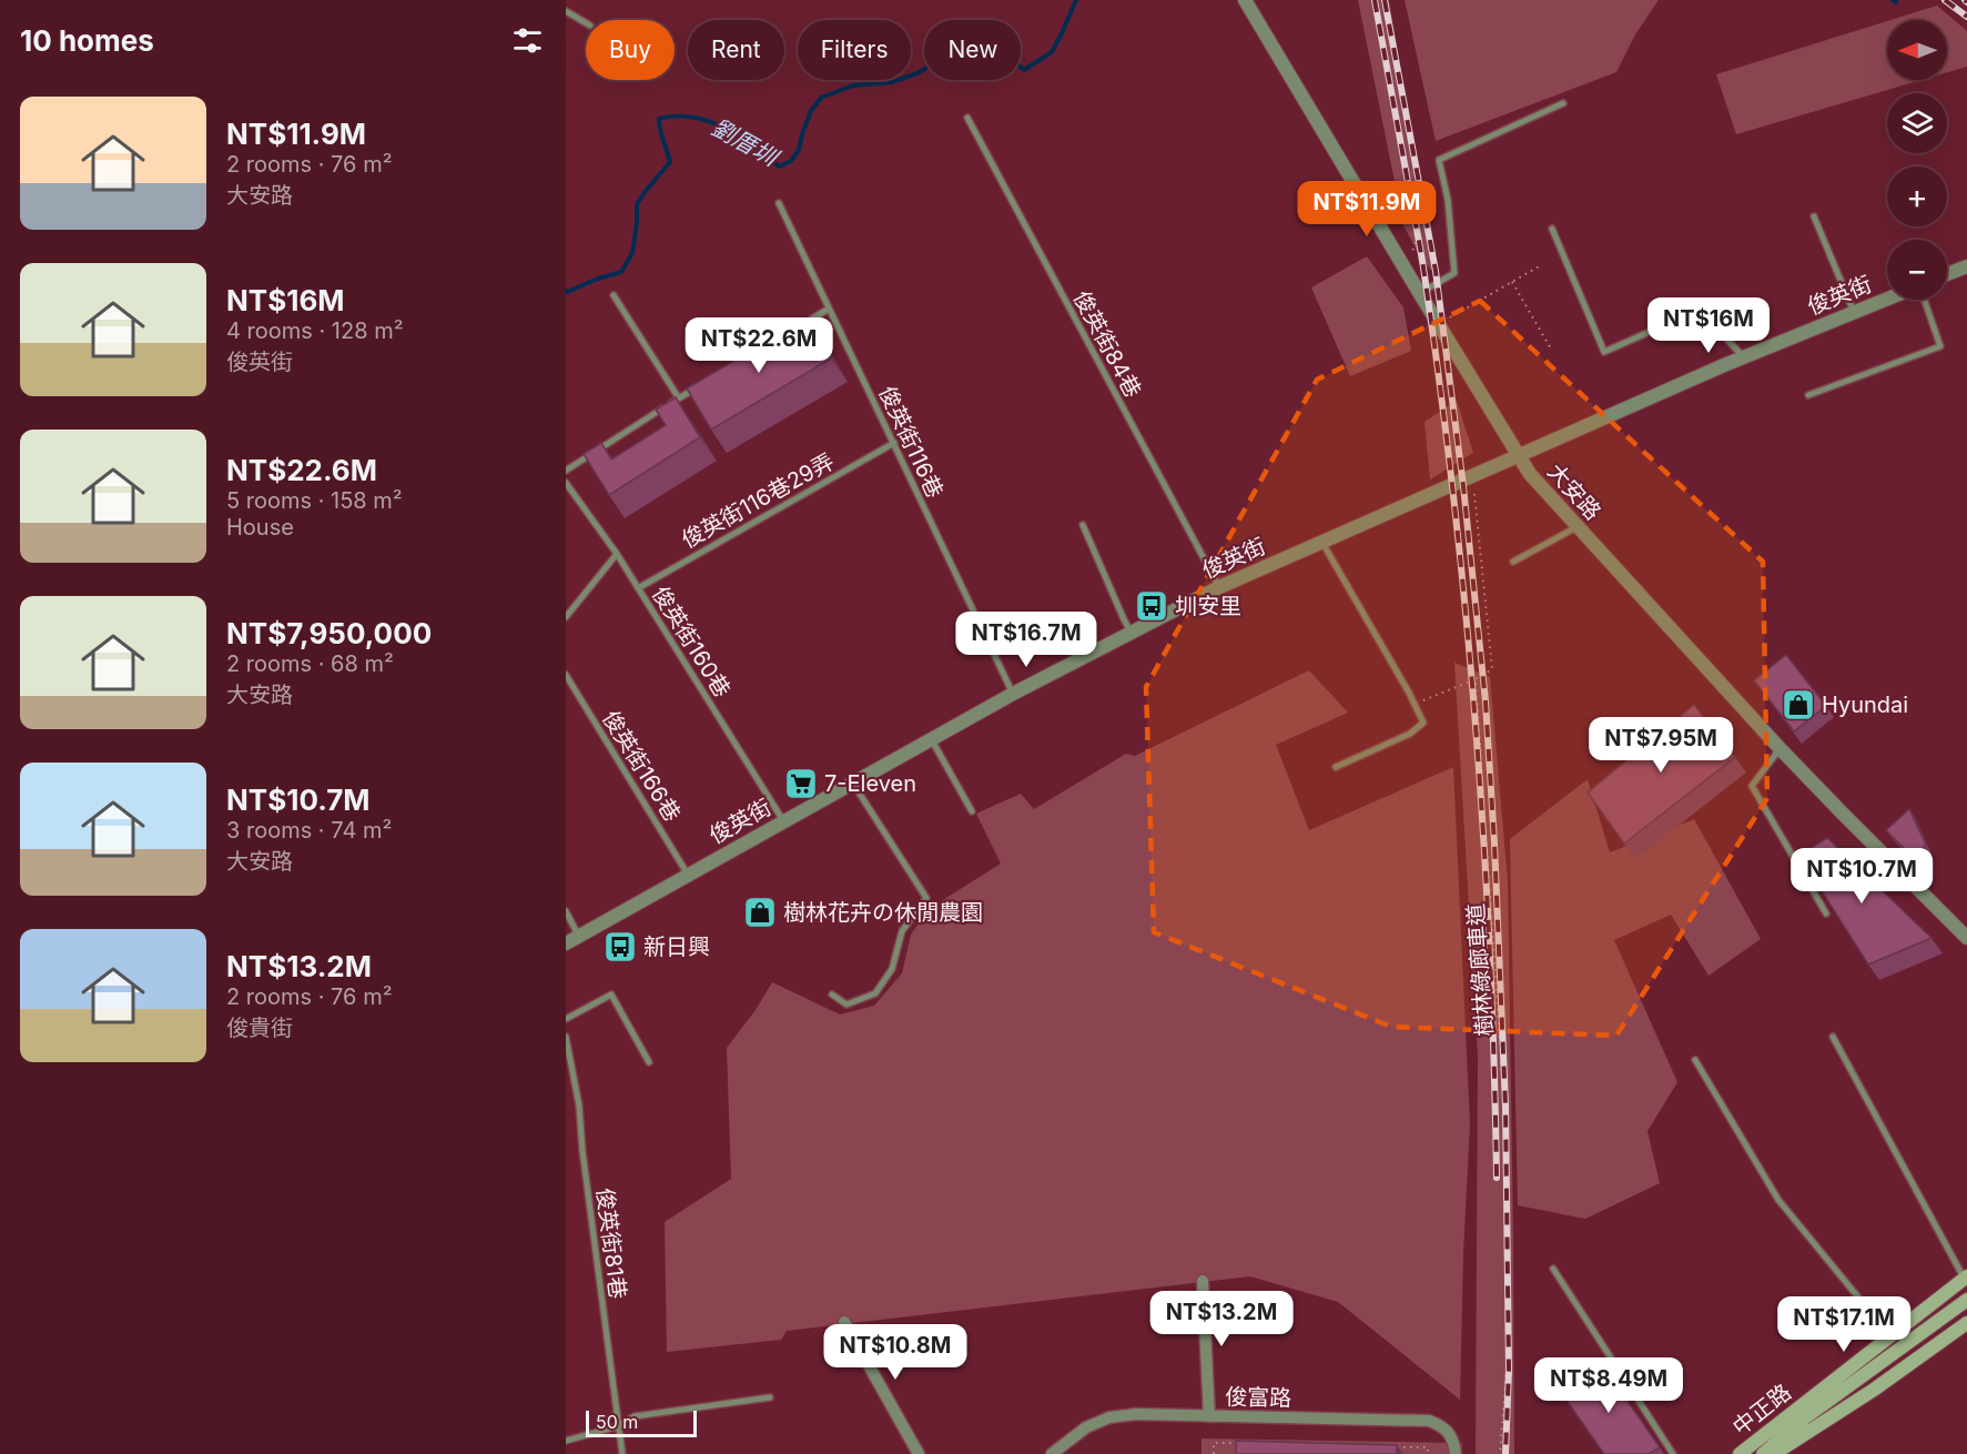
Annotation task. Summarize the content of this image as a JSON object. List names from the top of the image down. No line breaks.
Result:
{"streets":{"main road":["中正路"],"street":["俊英街","大安路","俊富路"],"lane":["俊英街84巷","俊英街116巷","俊英街116巷29弄","俊英街160巷","俊英街166巷","俊英街81巷"],"path":["樹林綠廊車道"]},"crossings":[["俊英街","俊英街84巷"],["俊英街","俊英街116巷"],["俊英街","大安路"],["俊英街","俊英街160巷"],["俊英街","俊英街166巷"],["俊英街116巷","俊英街116巷29弄"],["俊英街116巷29弄","俊英街160巷"]],"water":["劉厝圳"],"places":{"bus stop":["圳安里","新日興"],"shop":["Hyundai","樹林花卉の休閒農園"],"supermarket":["7-Eleven"]},"scale_bar":"50 m","north":"left","page":{"heading":"10 homes","map_buttons":["+","−"],"chip":["Buy","Rent","Filters","New"],"list":[{"name":"NT$11.9M","note":"2 rooms · 76 m² · 大安路"},{"name":"NT$16M","note":"4 rooms · 128 m² · 俊英街"},{"name":"NT$22.6M","note":"5 rooms · 158 m² · House"},{"name":"NT$7,950,000","note":"2 rooms · 68 m² · 大安路"},{"name":"NT$10.7M","note":"3 rooms · 74 m² · 大安路"},{"name":"NT$13.2M","note":"2 rooms · 76 m² · 俊貴街"}],"price":["NT$11.9M","NT$16M","NT$22.6M","NT$16.7M","NT$7.95M","NT$10.7M","NT$13.2M","NT$17.1M","NT$10.8M","NT$8.49M"],"scale":"50 m"}}
